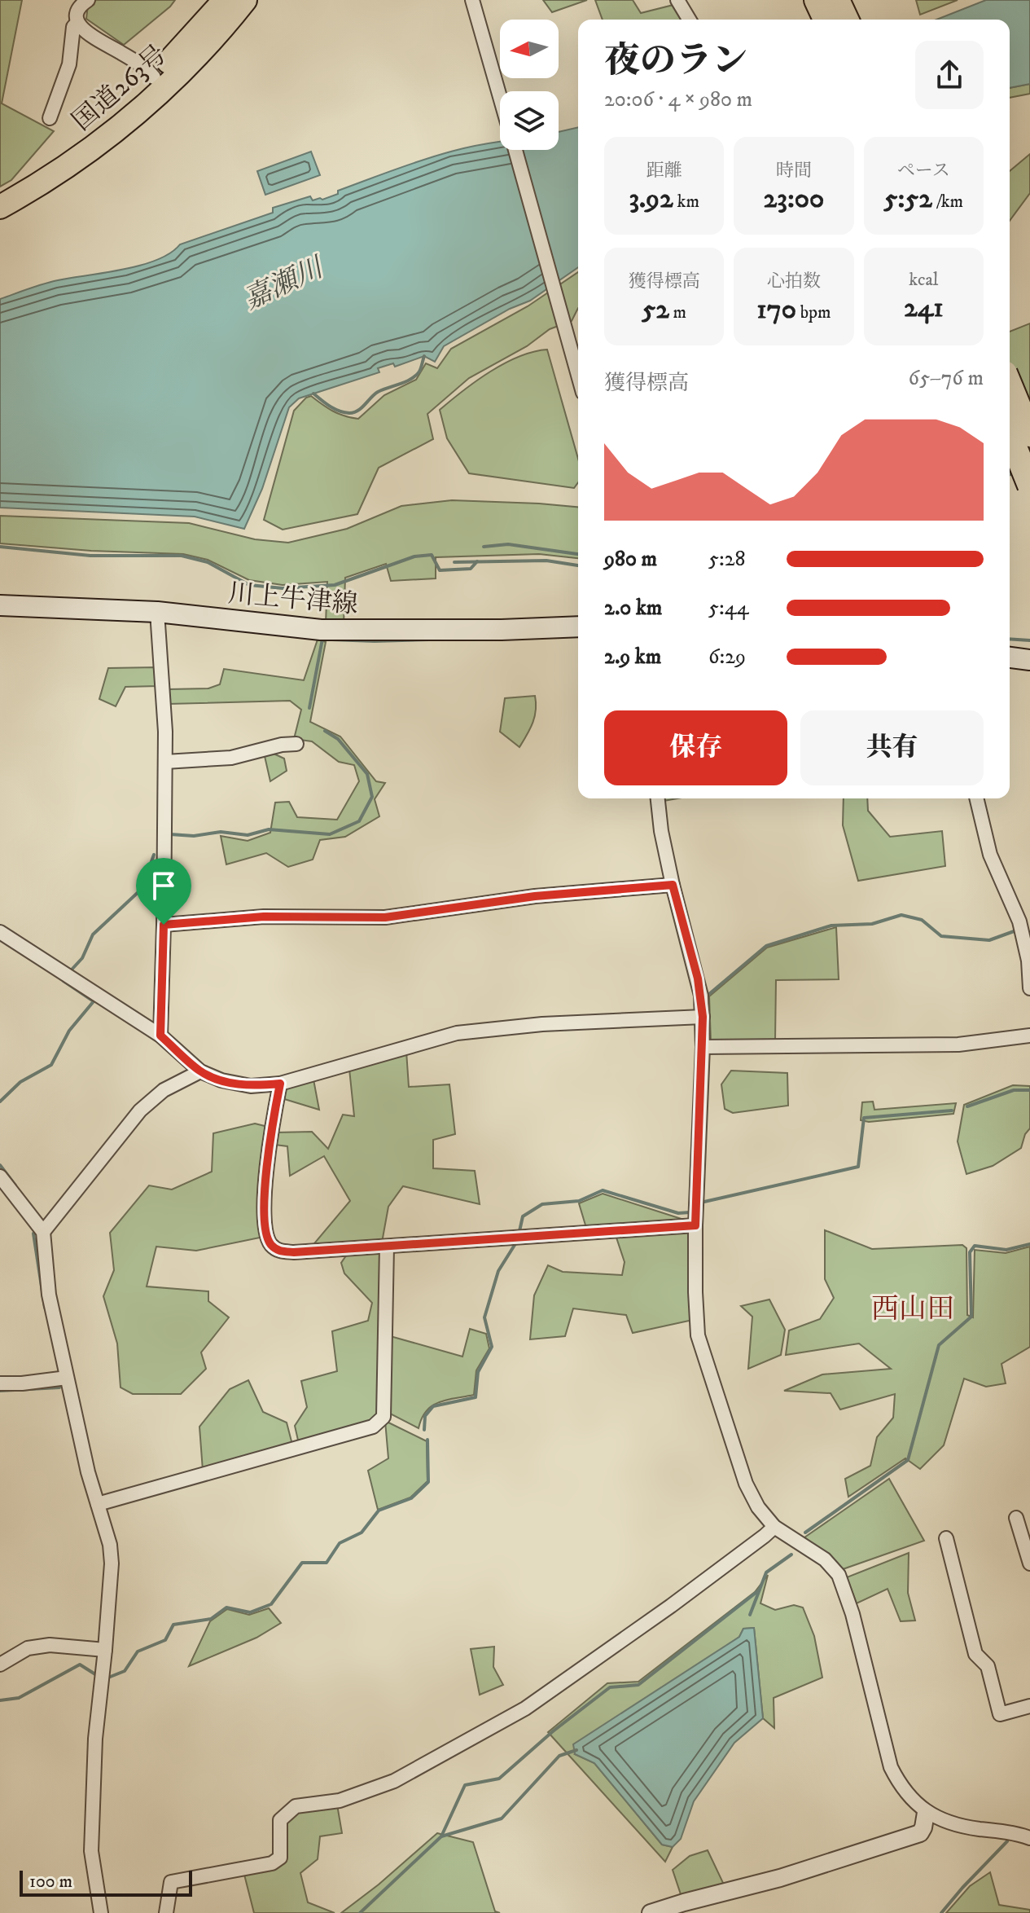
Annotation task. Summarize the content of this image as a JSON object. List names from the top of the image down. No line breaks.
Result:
{"streets":{"highway":["国道263号"],"main road":["川上牛津線"]},"districts":["西山田"],"water":["嘉瀬川"],"scale_bar":"100 m","north":"left","page":{"heading":["夜のラン","20:06 · 4 × 980 m"],"stats":[["距離","3.92 km"],["時間","23:00"],["ペース","5:52 /km"],["獲得標高","52 m"],["心拍数","170 bpm"],["kcal","241"]],"chart":["獲得標高","65–76 m"],"list":[{"name":"980 m","note":"5:28"},{"name":"2.0 km","note":"5:44"},{"name":"2.9 km","note":"6:29"}],"buttons":["保存","共有"],"scale":"100 m"}}
